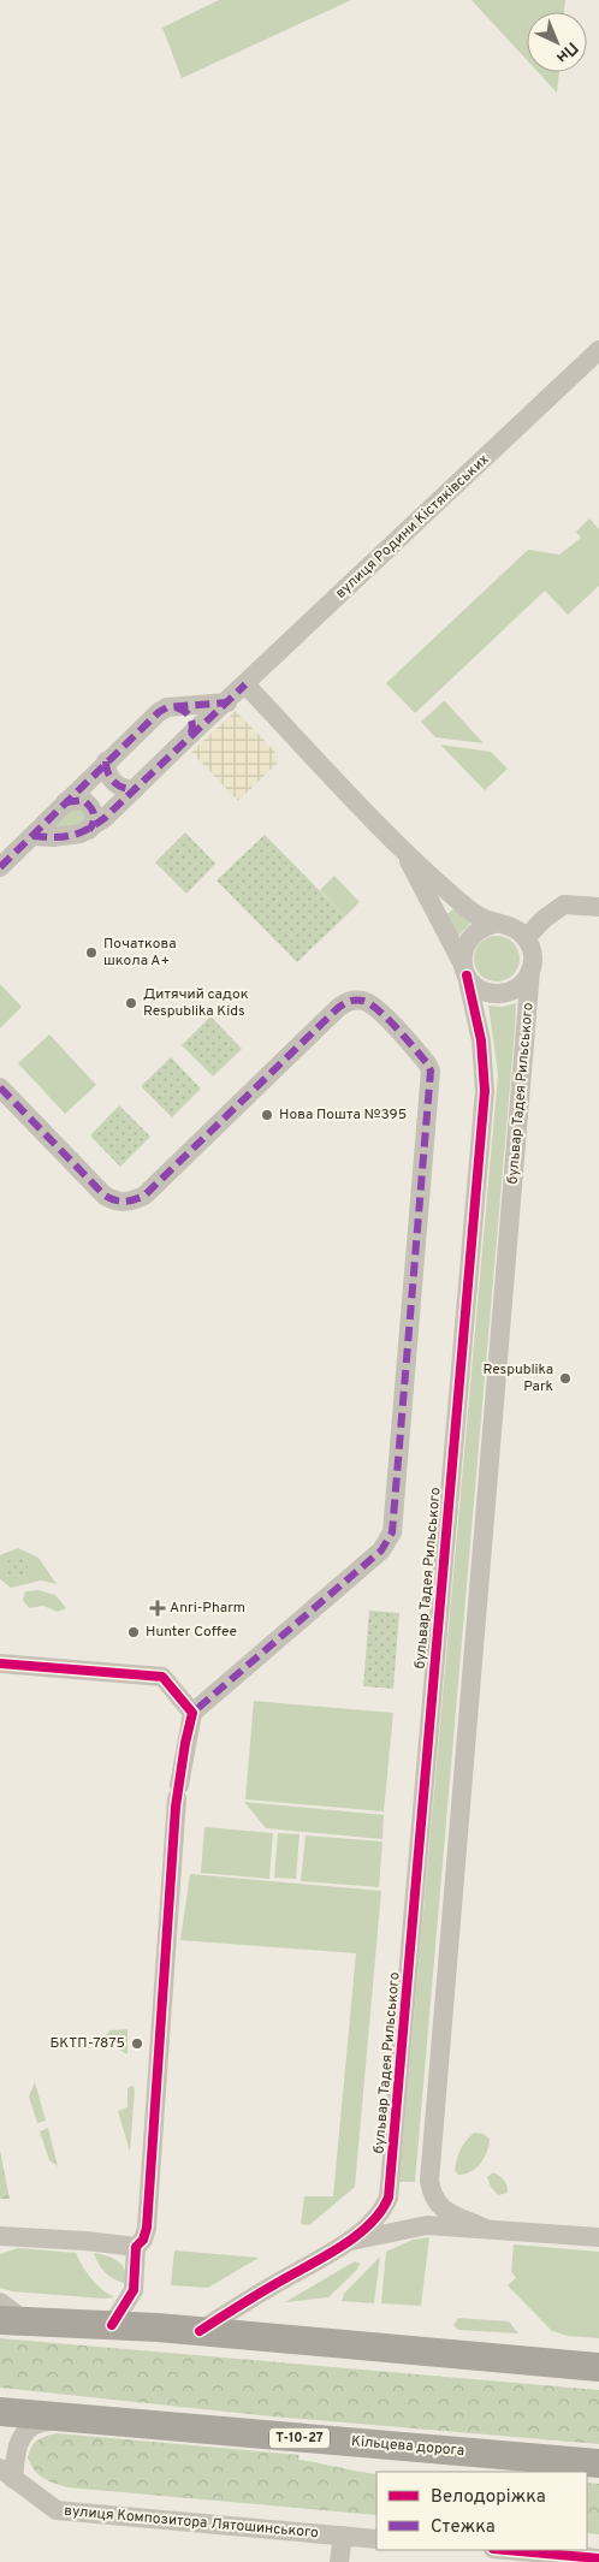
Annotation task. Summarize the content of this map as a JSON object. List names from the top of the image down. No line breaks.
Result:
{"streets":{"highway":["Т-10-27","Кільцева дорога"],"street":["вулиця Родини Кістяківських","бульвар Тадея Рильського","вулиця Композитора Лятошинського"]},"crossings":[["вулиця Родини Кістяківських","бульвар Тадея Рильського"],["Кільцева дорога","вулиця Композитора Лятошинського"]],"places":{"other":["Початкова школа А+","Дитячий садок Respublika Kids","Нова Пошта №395","Respublika Park","Hunter Coffee","БКТП-7875"],"health":["Anri-Pharm"]},"legend":["Велодоріжка","Стежка"],"north":"bottom right"}
